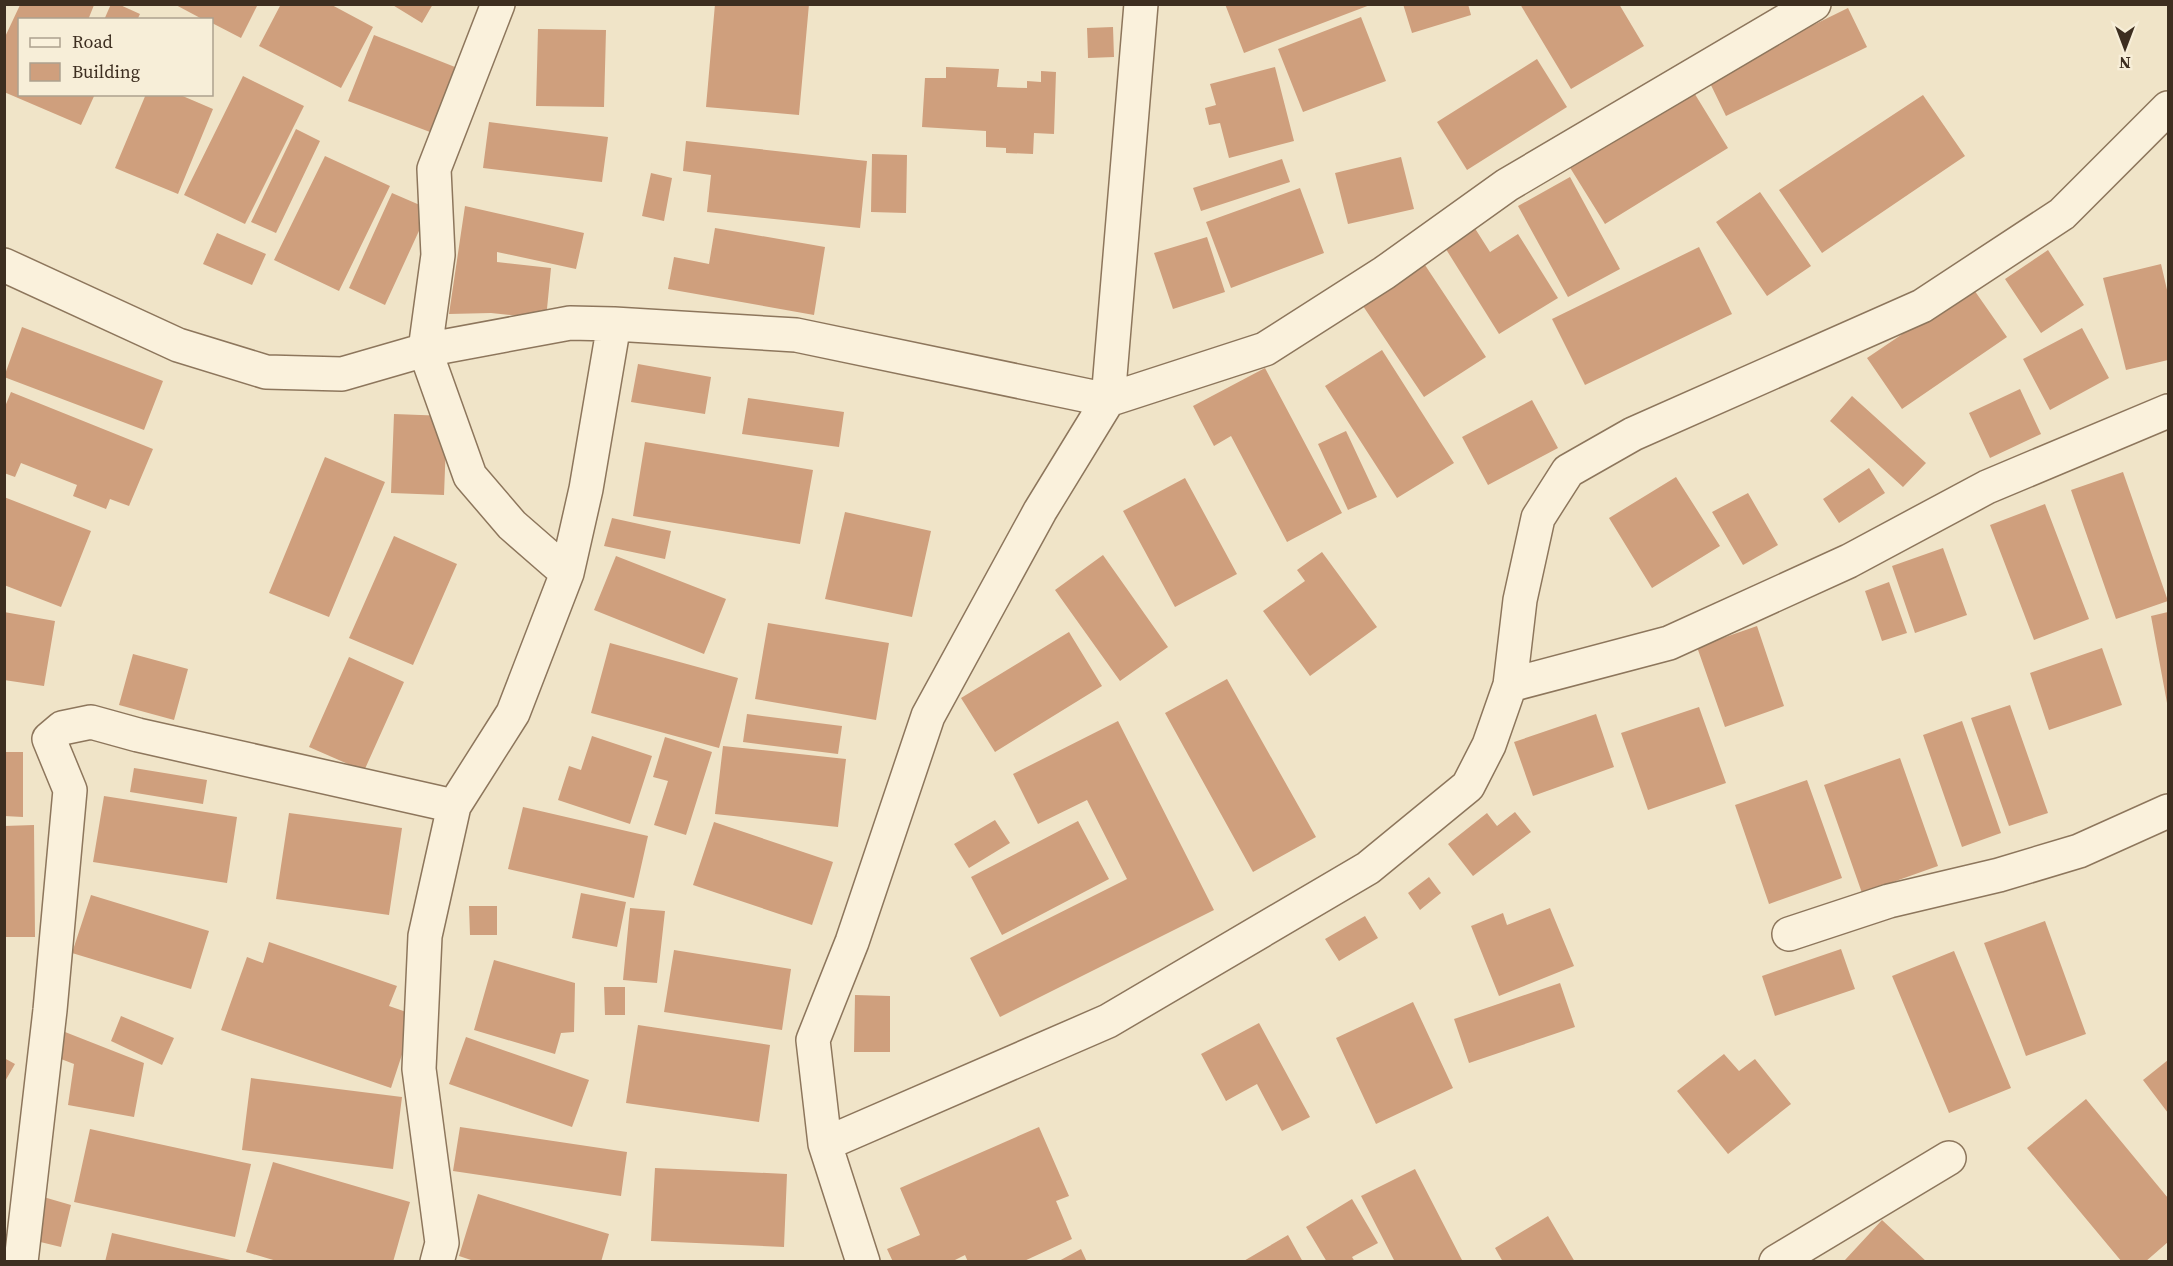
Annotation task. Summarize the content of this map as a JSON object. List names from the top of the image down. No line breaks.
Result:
{"legend":["Road","Building"],"north":"bottom"}
